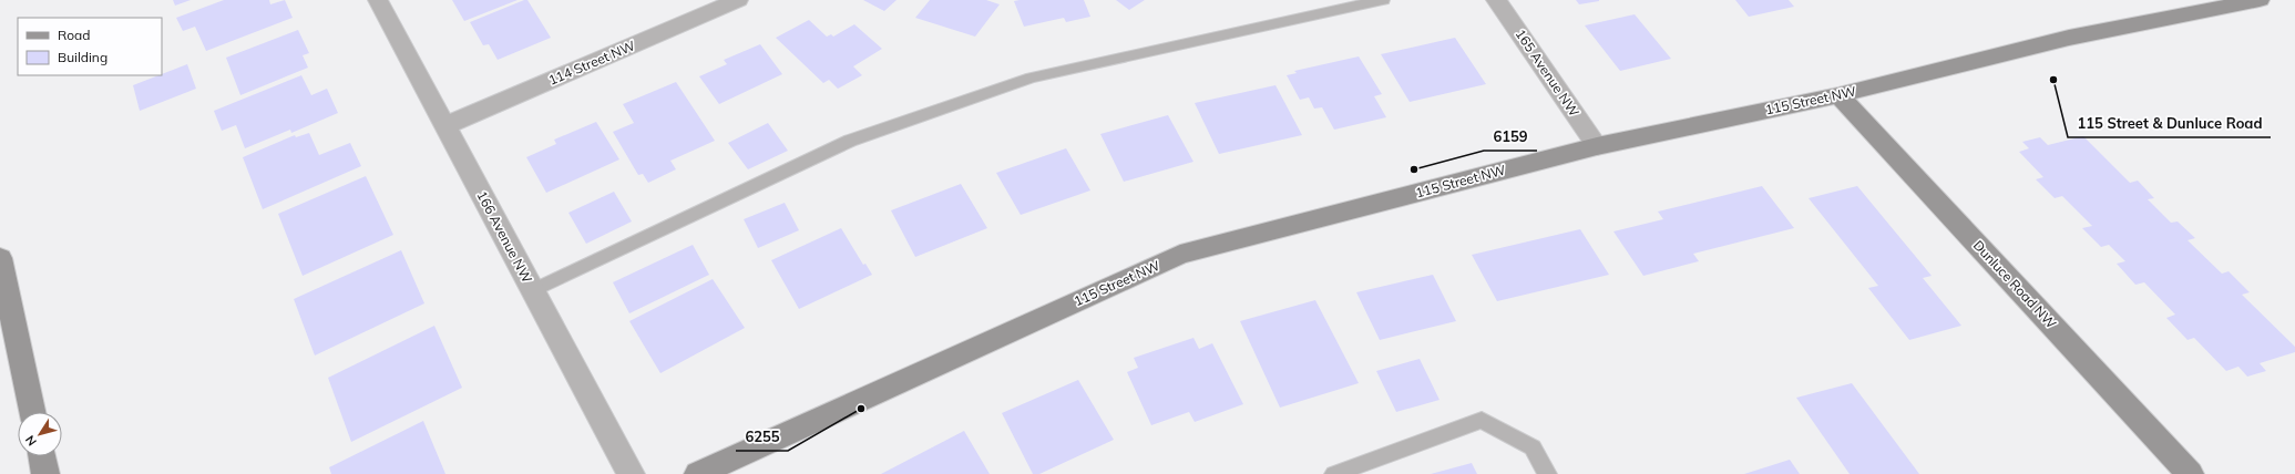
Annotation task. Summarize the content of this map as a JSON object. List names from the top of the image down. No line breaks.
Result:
{"streets":{"street":["114 Street NW","165 Avenue NW","115 Street NW","166 Avenue NW","Dunluce Road NW"]},"crossings":[["114 Street NW","166 Avenue NW"],["165 Avenue NW","115 Street NW"],["115 Street NW","Dunluce Road NW"]],"places":["115 Street & Dunluce Road","6159","6255"],"legend":["Road","Building"],"north":"bottom left"}
